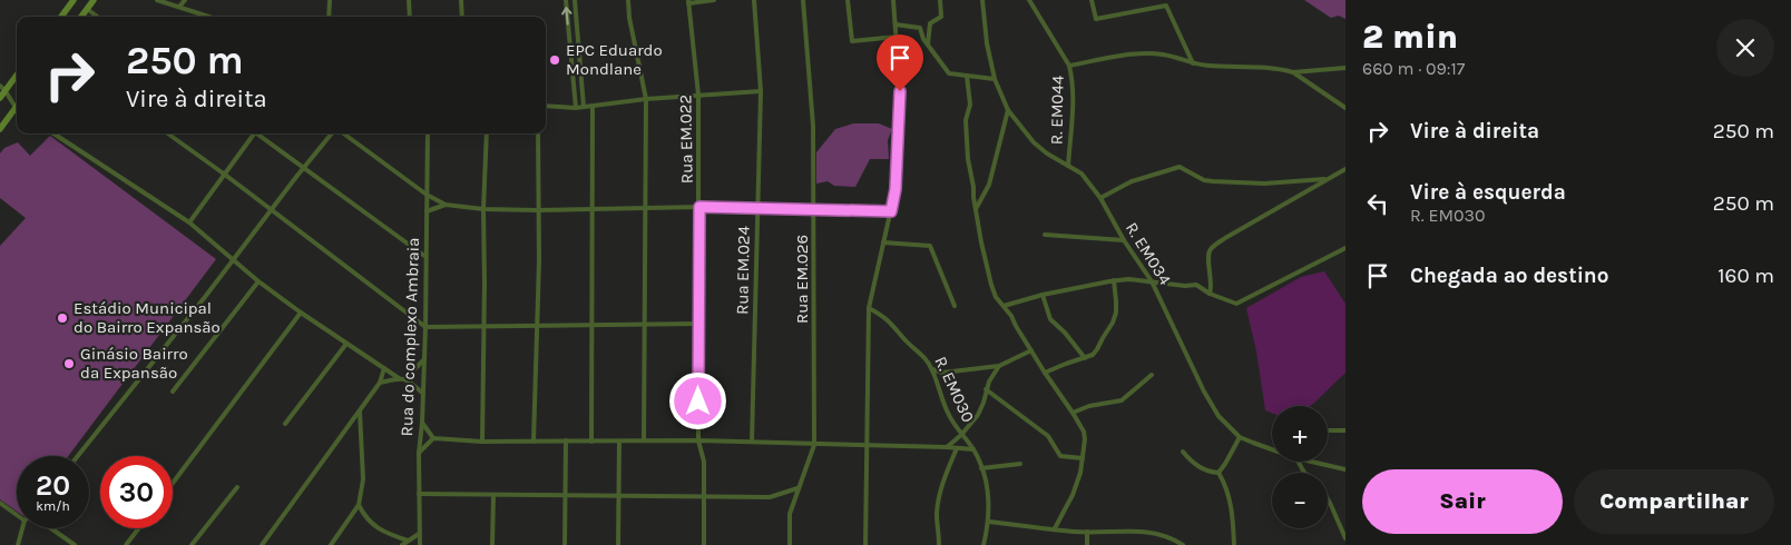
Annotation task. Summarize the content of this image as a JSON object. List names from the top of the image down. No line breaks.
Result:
{"streets":{"street":["R. EM044","Rua EM.022","R. EM034","Rua EM.024","Rua EM.026","Rua do complexo Ambraia","R. EM030"]},"crossings":[["R. EM044","R. EM034"]],"places":["EPC Eduardo Mondlane","Estádio Municipal do Bairro Expansão","Ginásio Bairro da Expansão"],"page":{"heading":["2 min","660 m · 09:17"],"turn":["250 m","Vire à direita"],"list":[{"name":"Vire à direita","value":"250 m"},{"name":"Vire à esquerda","note":"R. EM030","value":"250 m"},{"name":"Chegada ao destino","value":"160 m"}],"map_buttons":["+","−"],"speed":"20 km/h","limit":"30","buttons":["Sair","Compartilhar"]}}
